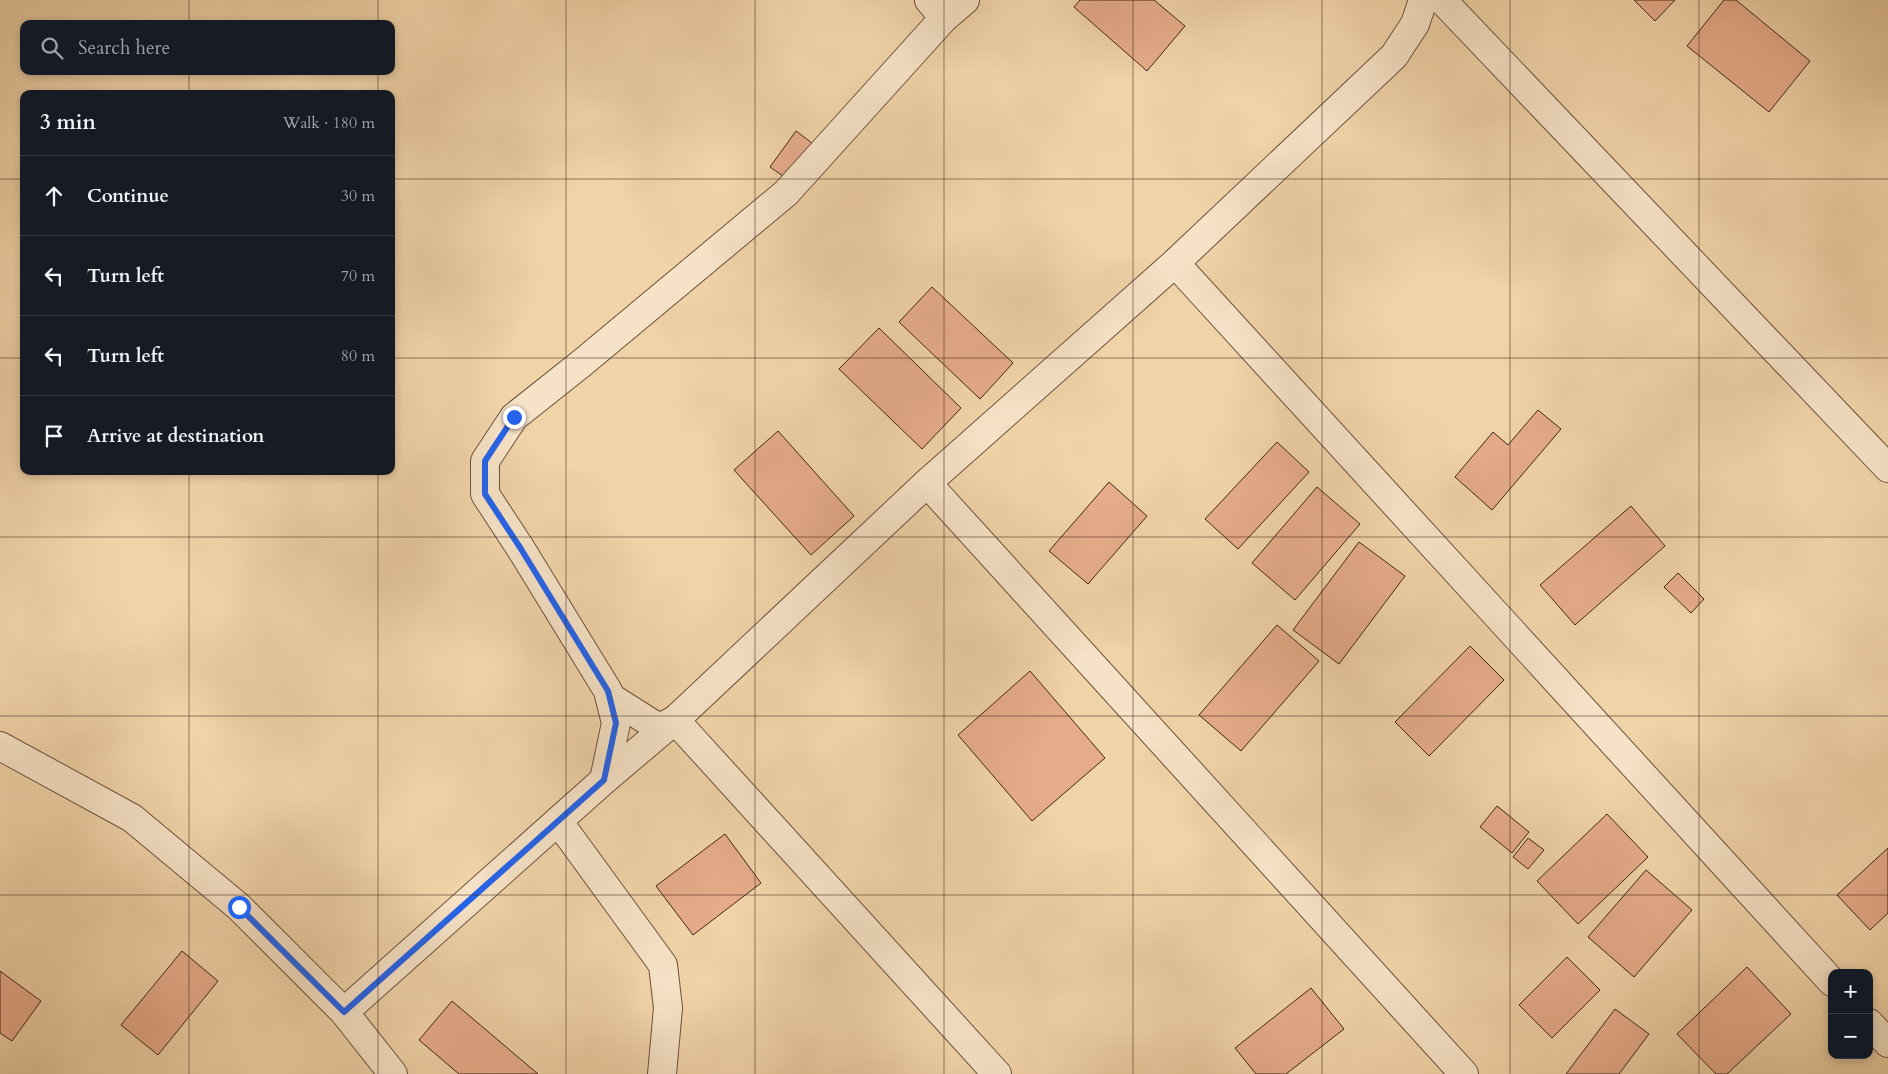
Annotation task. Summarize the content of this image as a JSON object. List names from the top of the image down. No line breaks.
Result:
{"page":{"search":"Search here","heading":["3 min","Walk · 180 m"],"list":[["Continue","30 m"],["Turn left","70 m"],["Turn left","80 m"],"Arrive at destination"],"map_buttons":["+","−"]}}
